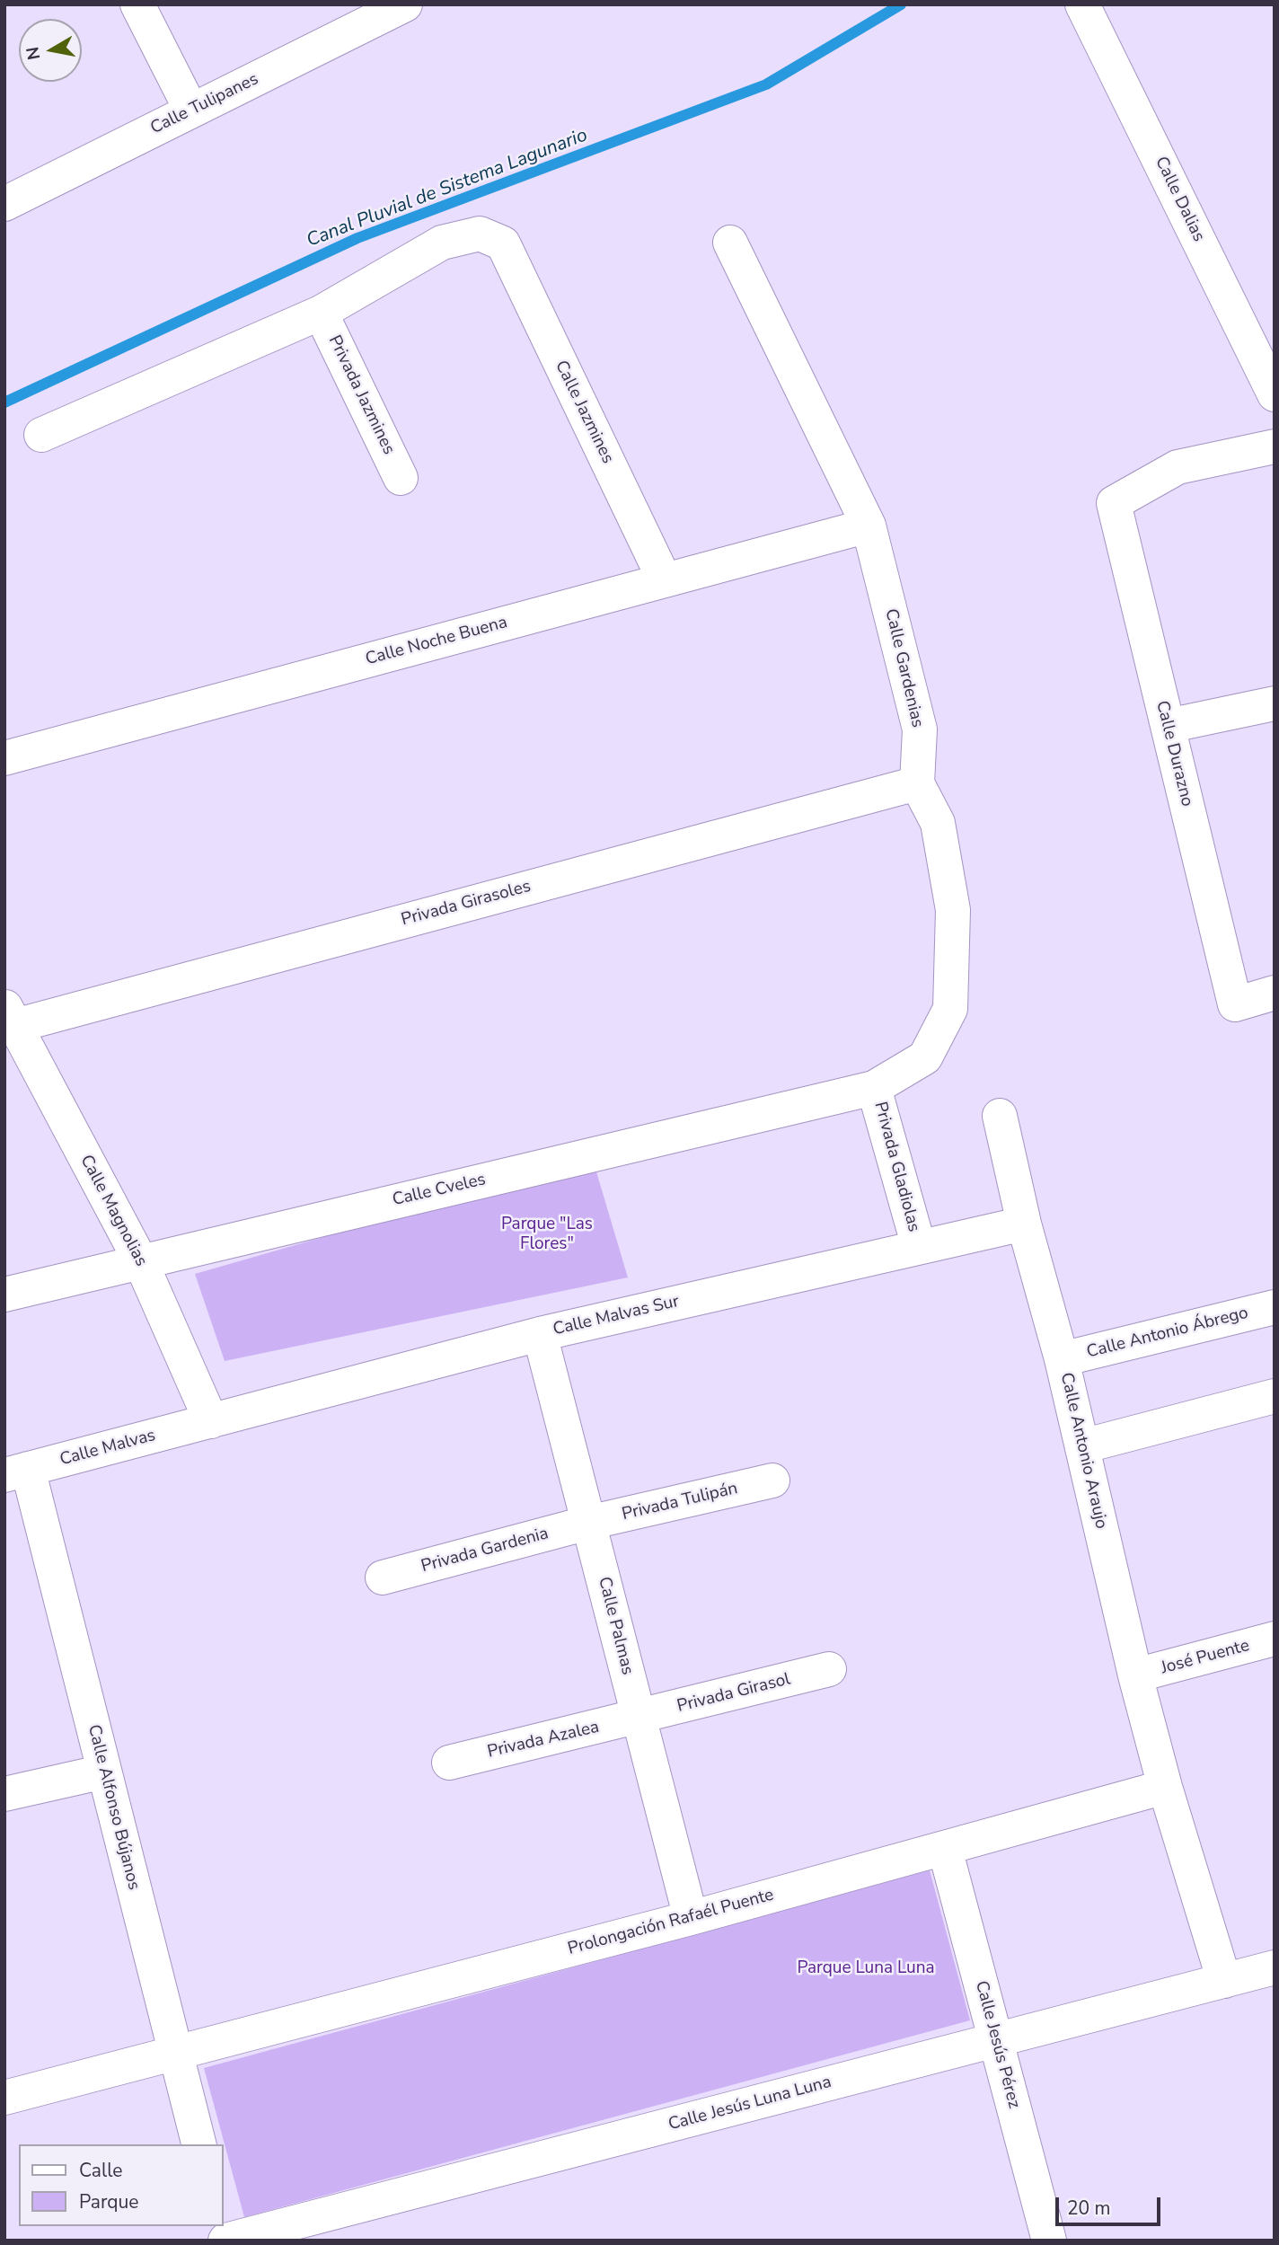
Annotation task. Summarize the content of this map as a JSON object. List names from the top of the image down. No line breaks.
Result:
{"streets":{"street":["Calle Tulipanes","Calle Dalias","Privada Jazmines","Calle Jazmines","Calle Noche Buena","Calle Gardenias","Calle Durazno","Privada Girasoles","Privada Gladiolas","Calle Cveles","Calle Magnolias","Calle Malvas Sur","Calle Antonio Ábrego","Calle Malvas","Calle Antonio Araujo","Privada Tulipán","Privada Gardenia","Calle Palmas","José Puente","Privada Girasol","Privada Azalea","Calle Alfonso Bújanos","Prolongación Rafaél Puente","Calle Jesús Pérez","Calle Jesús Luna Luna"]},"crossings":[["Privada Jazmines","Calle Jazmines"],["Calle Jazmines","Calle Noche Buena"],["Calle Noche Buena","Calle Gardenias"],["Calle Gardenias","Privada Girasoles"],["Privada Girasoles","Calle Magnolias"],["Privada Gladiolas","Calle Cveles"],["Privada Gladiolas","Calle Malvas Sur"],["Calle Cveles","Calle Magnolias"],["Calle Magnolias","Calle Malvas Sur"],["Calle Magnolias","Calle Malvas"],["Calle Malvas Sur","Calle Malvas"],["Calle Malvas Sur","Calle Antonio Araujo"],["Calle Malvas Sur","Calle Palmas"],["Calle Antonio Ábrego","Calle Antonio Araujo"],["Calle Malvas","Calle Alfonso Bújanos"],["Calle Antonio Araujo","José Puente"],["Calle Antonio Araujo","Prolongación Rafaél Puente"],["Calle Antonio Araujo","Calle Jesús Luna Luna"],["Privada Tulipán","Privada Gardenia"],["Privada Tulipán","Calle Palmas"],["Privada Gardenia","Calle Palmas"],["Calle Palmas","Privada Girasol"],["Calle Palmas","Privada Azalea"],["Calle Palmas","Prolongación Rafaél Puente"],["Privada Girasol","Privada Azalea"],["Calle Alfonso Bújanos","Prolongación Rafaél Puente"],["Prolongación Rafaél Puente","Calle Jesús Pérez"],["Calle Jesús Pérez","Calle Jesús Luna Luna"]],"water":["Canal Pluvial de Sistema Lagunario"],"parks":["Parque \"Las Flores\"","Parque Luna Luna"],"legend":["Calle","Parque"],"scale_bar":"20 m","north":"left"}
